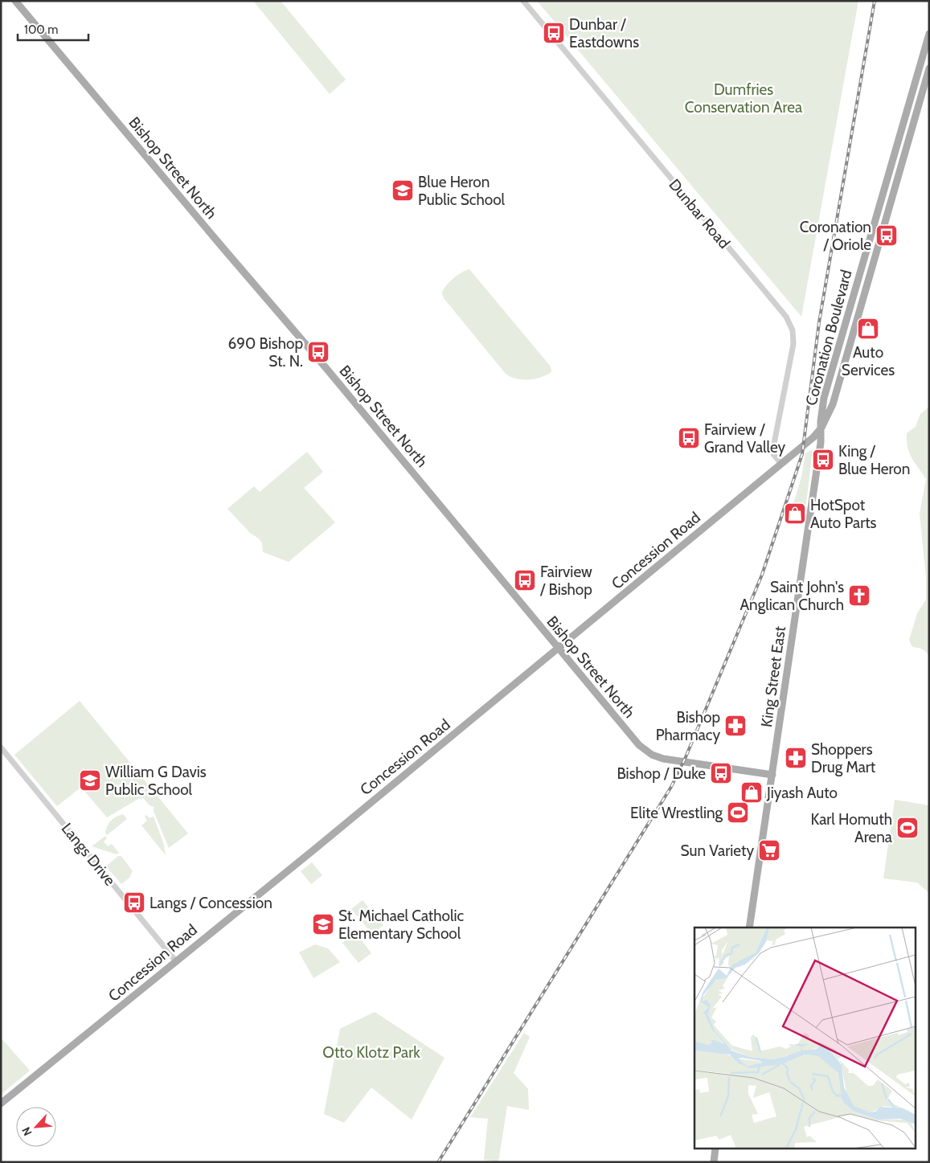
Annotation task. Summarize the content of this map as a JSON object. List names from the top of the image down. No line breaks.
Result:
{"streets":{"main road":["Bishop Street North","Coronation Boulevard","Concession Road","King Street East"],"street":["Dunbar Road","Langs Drive"]},"crossings":[["Bishop Street North","Concession Road"],["Bishop Street North","King Street East"],["Dunbar Road","Concession Road"],["Coronation Boulevard","Concession Road"],["Coronation Boulevard","King Street East"],["Concession Road","King Street East"],["Concession Road","Langs Drive"]],"parks":["Dumfries Conservation Area","Otto Klotz Park"],"places":{"bus stop":["Dunbar / Eastdowns","Coronation / Oriole","690 Bishop St. N.","Fairview / Grand Valley","King / Blue Heron","Fairview / Bishop","Bishop / Duke","Langs / Concession"],"school or university":["Blue Heron Public School","William G Davis Public School","St. Michael Catholic Elementary School"],"shop":["Auto Services","HotSpot Auto Parts","Jiyash Auto"],"church":["Saint John's Anglican Church"],"pharmacy":["Bishop Pharmacy","Shoppers Drug Mart"],"sports":["Elite Wrestling","Karl Homuth Arena"],"supermarket":["Sun Variety"]},"scale_bar":"100 m","north":"bottom left"}
